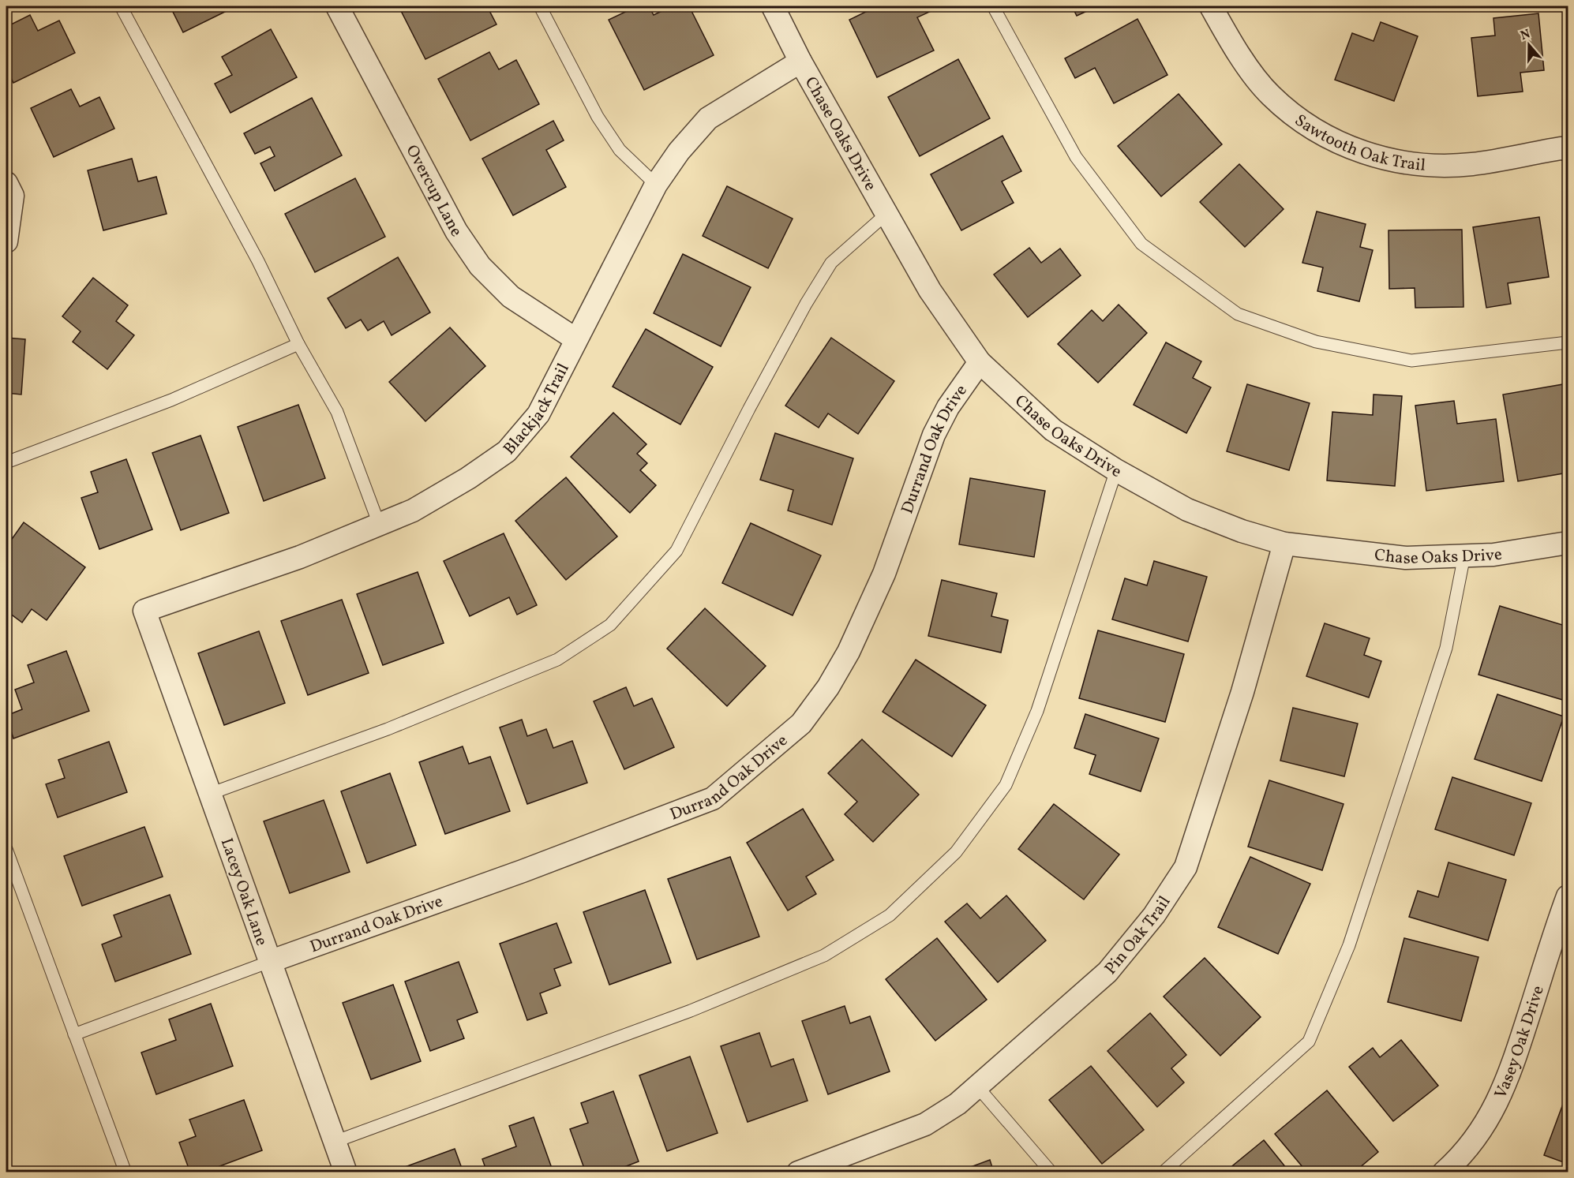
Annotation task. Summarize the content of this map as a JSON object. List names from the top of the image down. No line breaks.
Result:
{"streets":{"street":["Chase Oaks Drive","Sawtooth Oak Trail","Overcup Lane","Blackjack Trail","Durrand Oak Drive","Lacey Oak Lane","Pin Oak Trail","Vasey Oak Drive"]},"crossings":[["Chase Oaks Drive","Blackjack Trail"],["Chase Oaks Drive","Durrand Oak Drive"],["Chase Oaks Drive","Pin Oak Trail"],["Overcup Lane","Blackjack Trail"],["Blackjack Trail","Lacey Oak Lane"],["Durrand Oak Drive","Lacey Oak Lane"]],"north":"top"}
